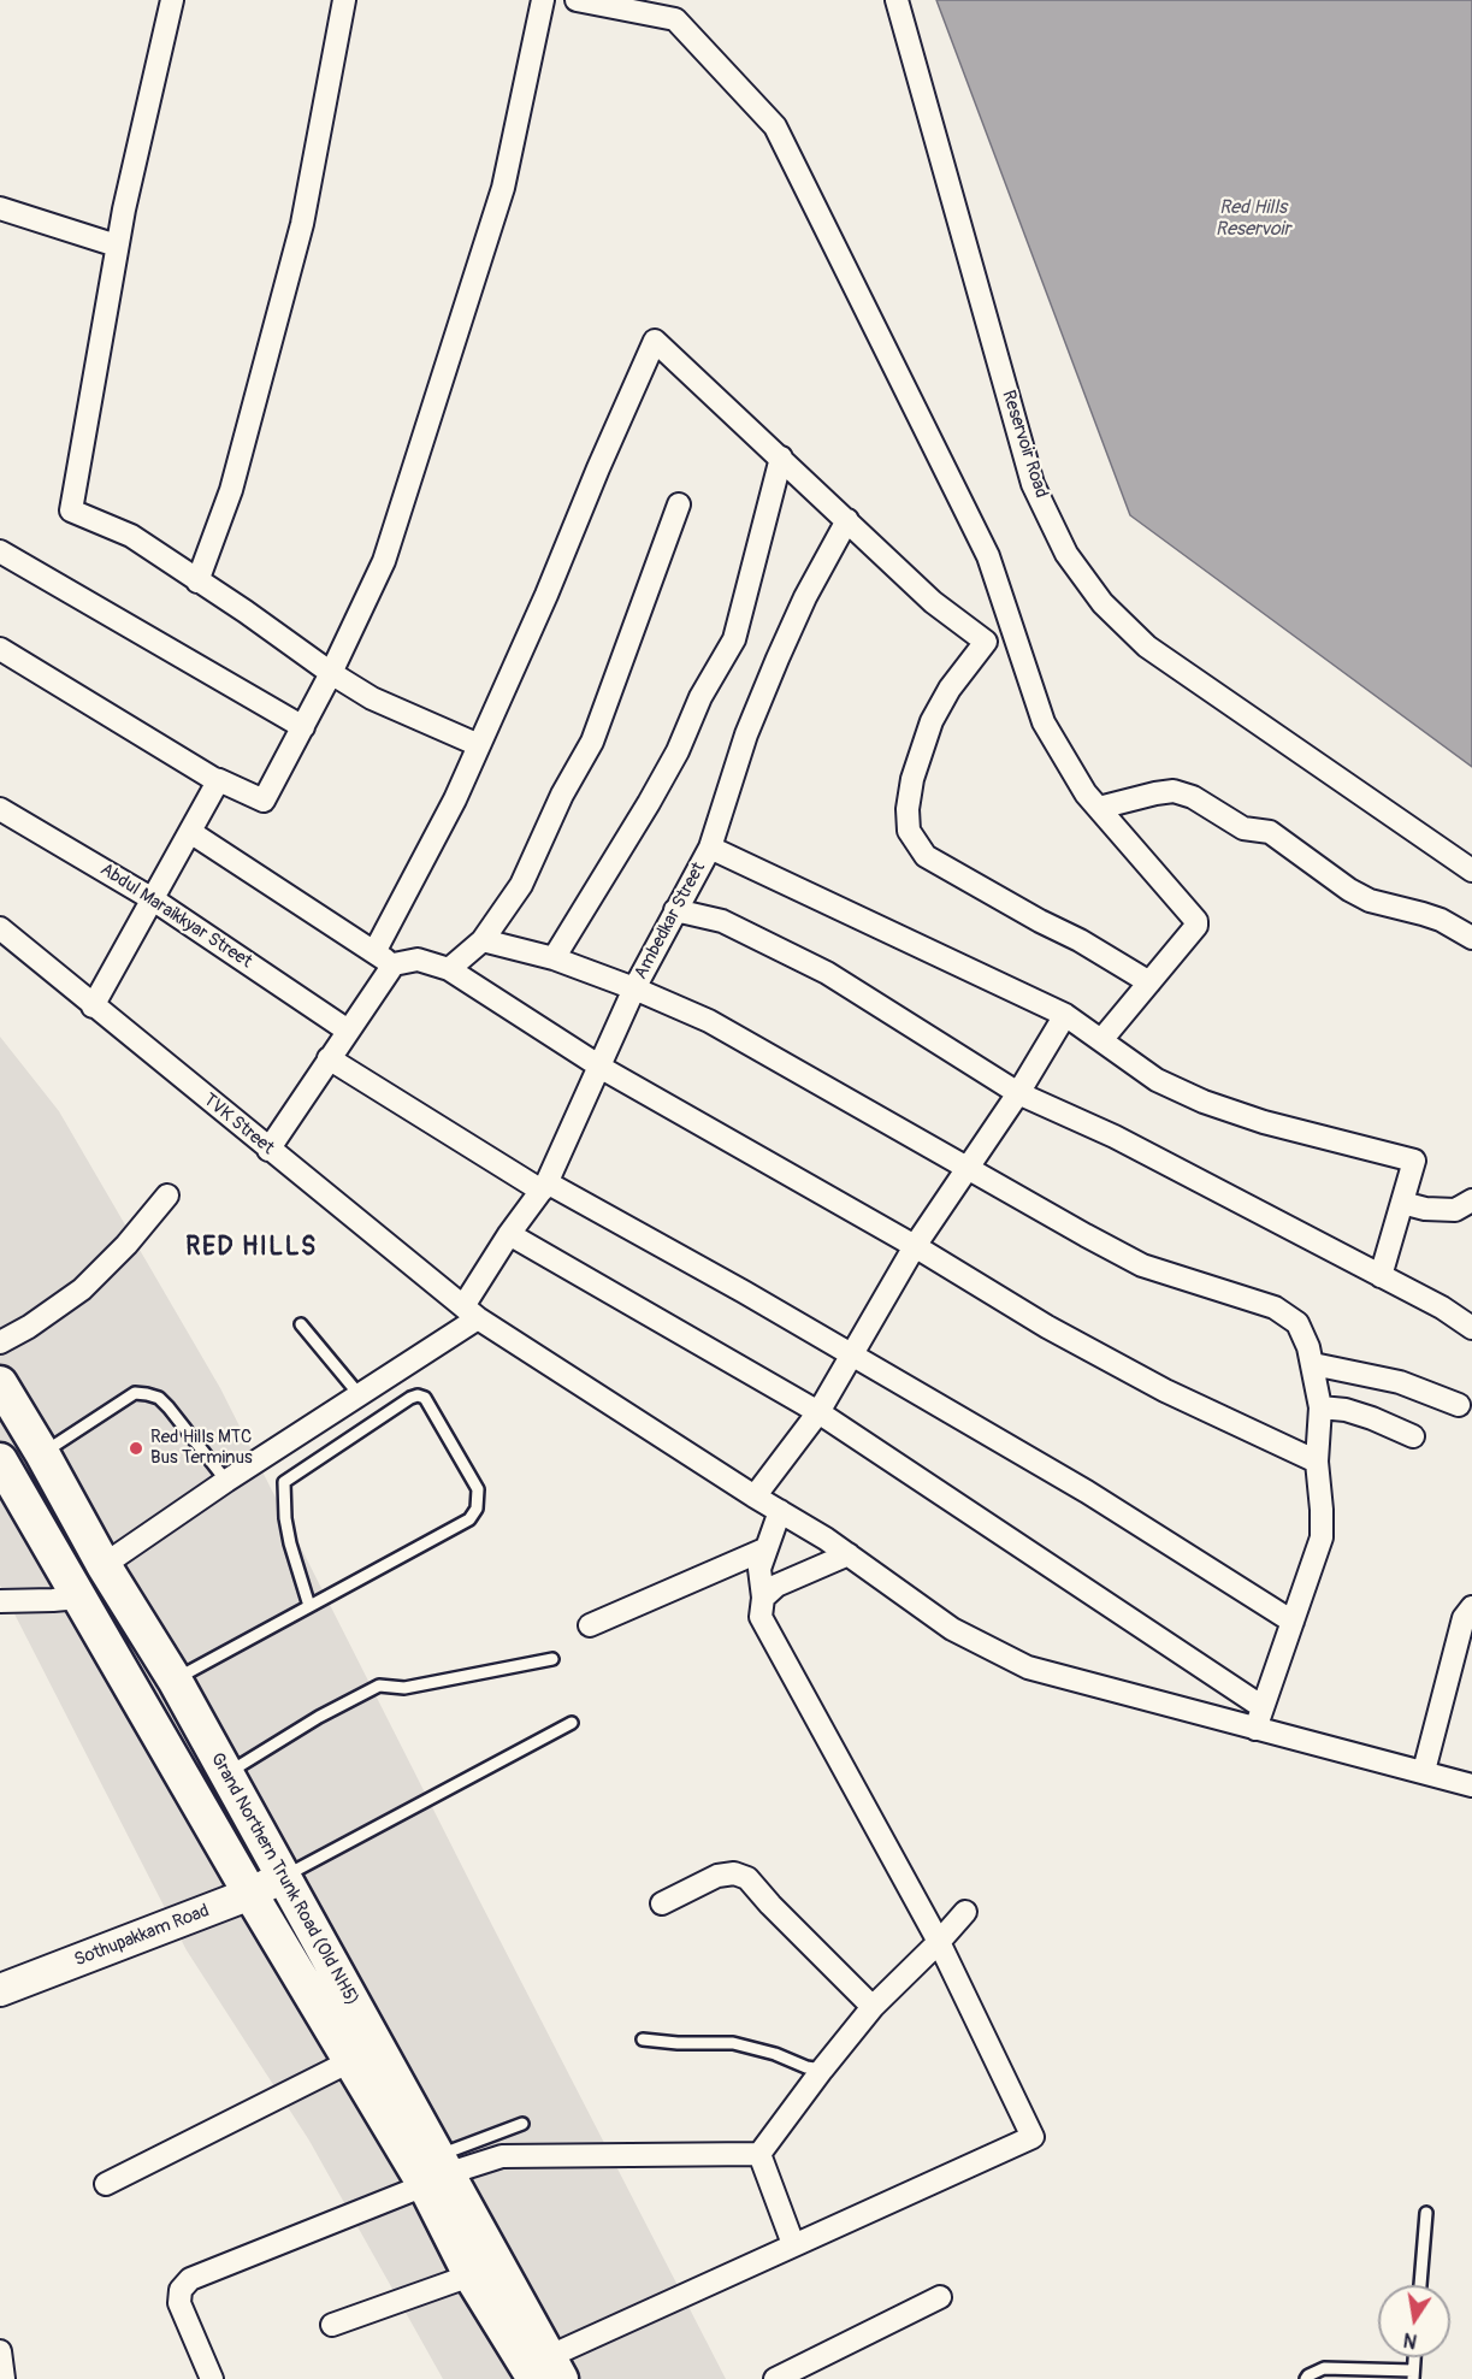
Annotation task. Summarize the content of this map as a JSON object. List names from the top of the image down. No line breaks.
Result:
{"streets":{"main road":["Grand Northern Trunk Road (Old NH5)"],"street":["Reservoir Road","Abdul Maraikkyar Street","Ambedkar Street","TVK Street","Sothupakkam Road"]},"crossings":[["Ambedkar Street","TVK Street"],["Grand Northern Trunk Road (Old NH5)","Sothupakkam Road"]],"districts":["RED HILLS"],"water":["Red Hills Reservoir"],"places":["Red Hills MTC Bus Terminus"],"north":"bottom"}
